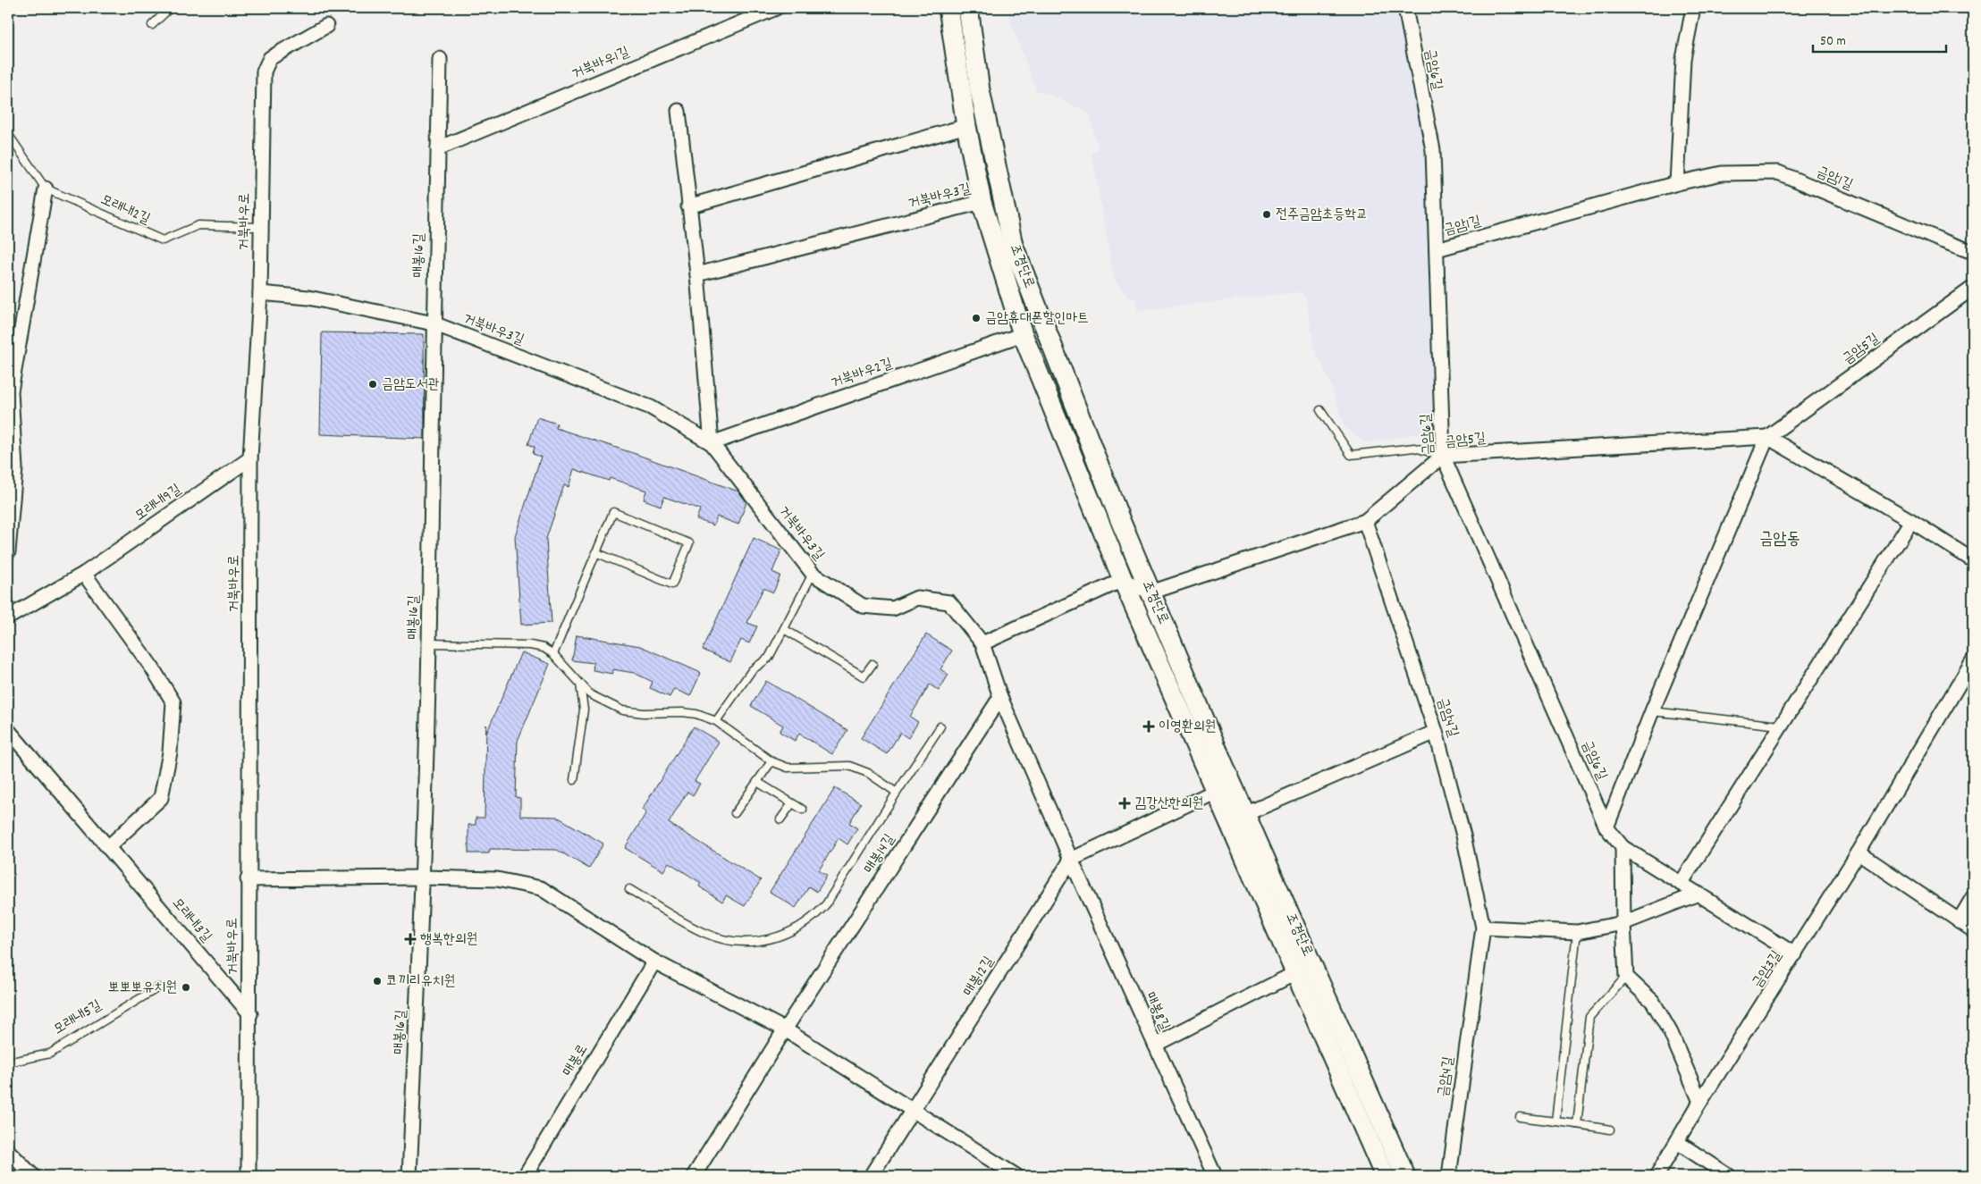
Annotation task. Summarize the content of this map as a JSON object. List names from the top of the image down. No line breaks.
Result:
{"streets":{"street":["거북바우1길","금암6길","금암1길","거북바우3길","거북바우로","매봉16길","조경단로","금암5길","거북바우2길","모래내9길","금암4길","매봉14길","모래내3길","금암3길","매봉12길","매봉8길","매봉로"],"lane":["모래내2길","모래내5길"]},"crossings":[["거북바우1길","매봉16길"],["금암6길","금암1길"],["금암6길","금암5길"],["금암6길","금암3길"],["거북바우3길","거북바우로"],["거북바우3길","매봉16길"],["거북바우3길","조경단로"],["거북바우3길","거북바우2길"],["모래내2길","거북바우로"],["거북바우로","모래내9길"],["거북바우로","모래내3길"],["조경단로","금암5길"],["조경단로","거북바우2길"],["조경단로","매봉8길"],["금암5길","금암4길"],["매봉12길","매봉8길"]],"districts":["금암동"],"places":{"other":["전주금암초등학교","금암휴대폰할인마트","금암도서관","코끼리유치원","뽀뽀뽀유치원"],"health":["이영환의원","김강산한의원","행복한의원"]},"scale_bar":"50 m"}
